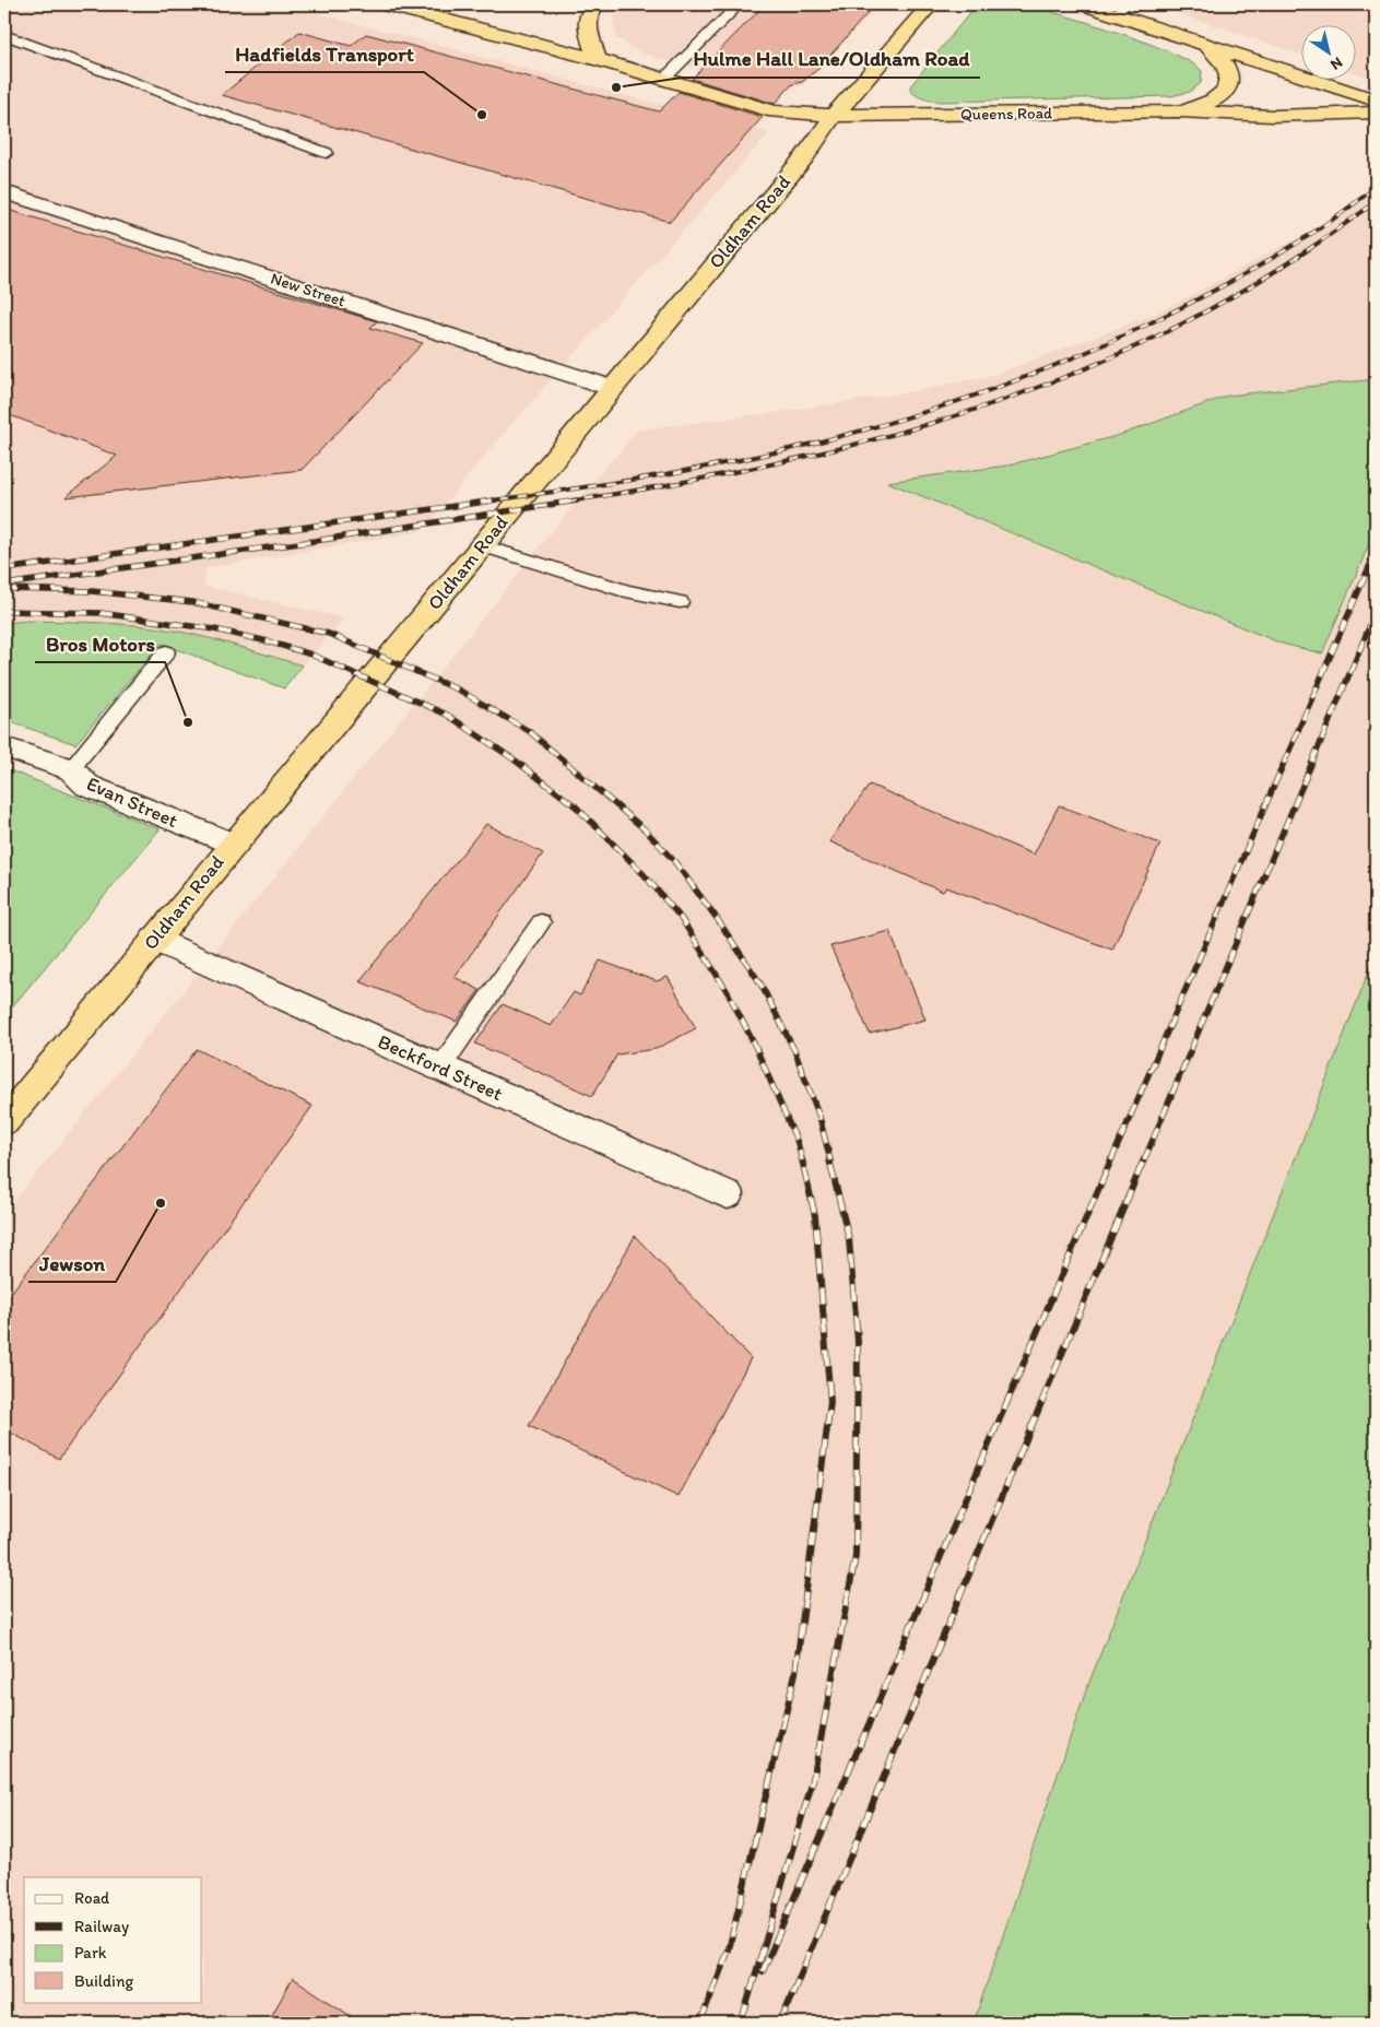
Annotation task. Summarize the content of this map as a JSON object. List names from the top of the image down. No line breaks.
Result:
{"streets":{"highway":["Queens Road","Oldham Road"],"street":["New Street","Evan Street","Beckford Street"]},"crossings":[["Queens Road","Oldham Road"],["Oldham Road","New Street"],["Oldham Road","Evan Street"],["Oldham Road","Beckford Street"]],"places":["Hulme Hall Lane/Oldham Road","Hadfields Transport","Bros Motors","Jewson"],"legend":["Road","Railway","Park","Building"],"north":"bottom right"}
